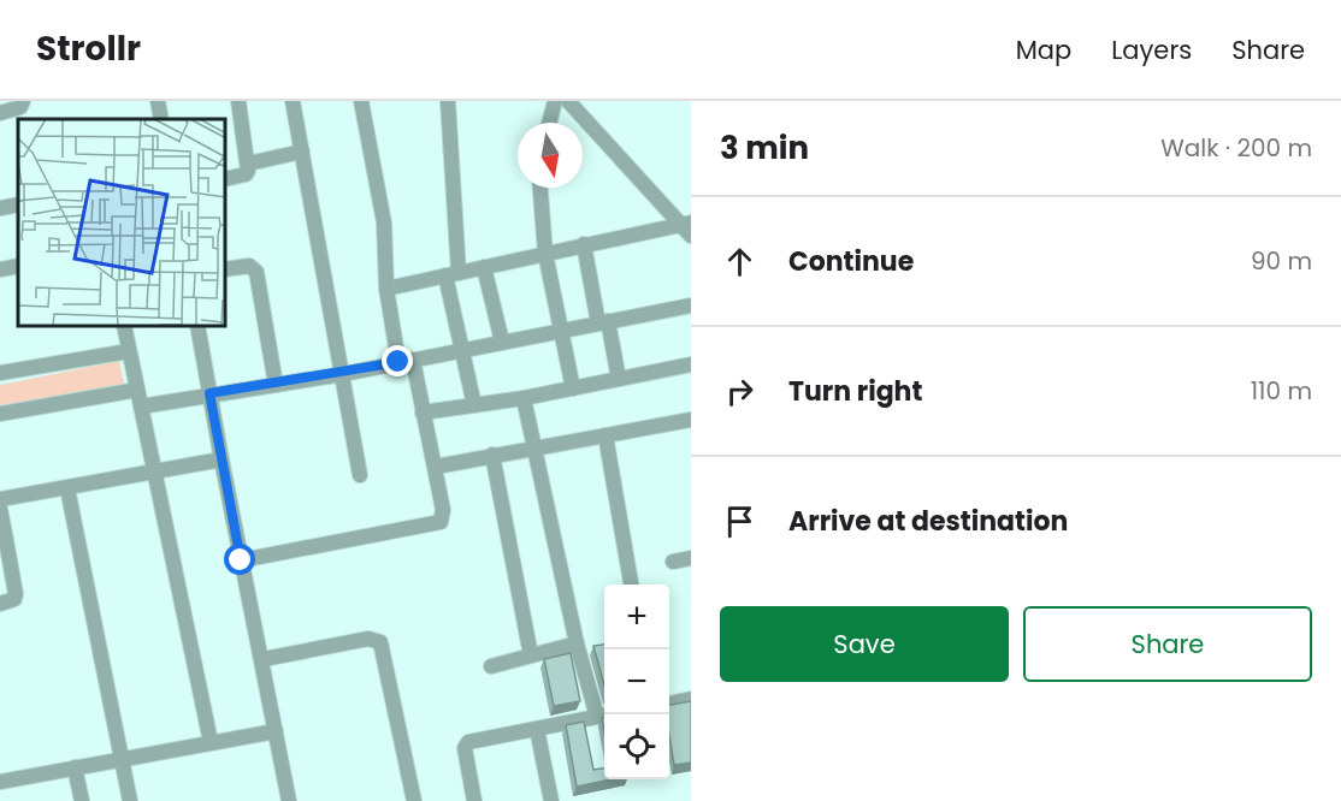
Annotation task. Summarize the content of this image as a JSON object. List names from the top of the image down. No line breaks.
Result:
{"north":"bottom","page":{"header":"Strollr","nav":["Map","Layers","Share"],"heading":["3 min","Walk · 200 m"],"list":[["Continue","90 m"],["Turn right","110 m"],"Arrive at destination"],"map_buttons":["+","−"],"buttons":["Save","Share"]}}
